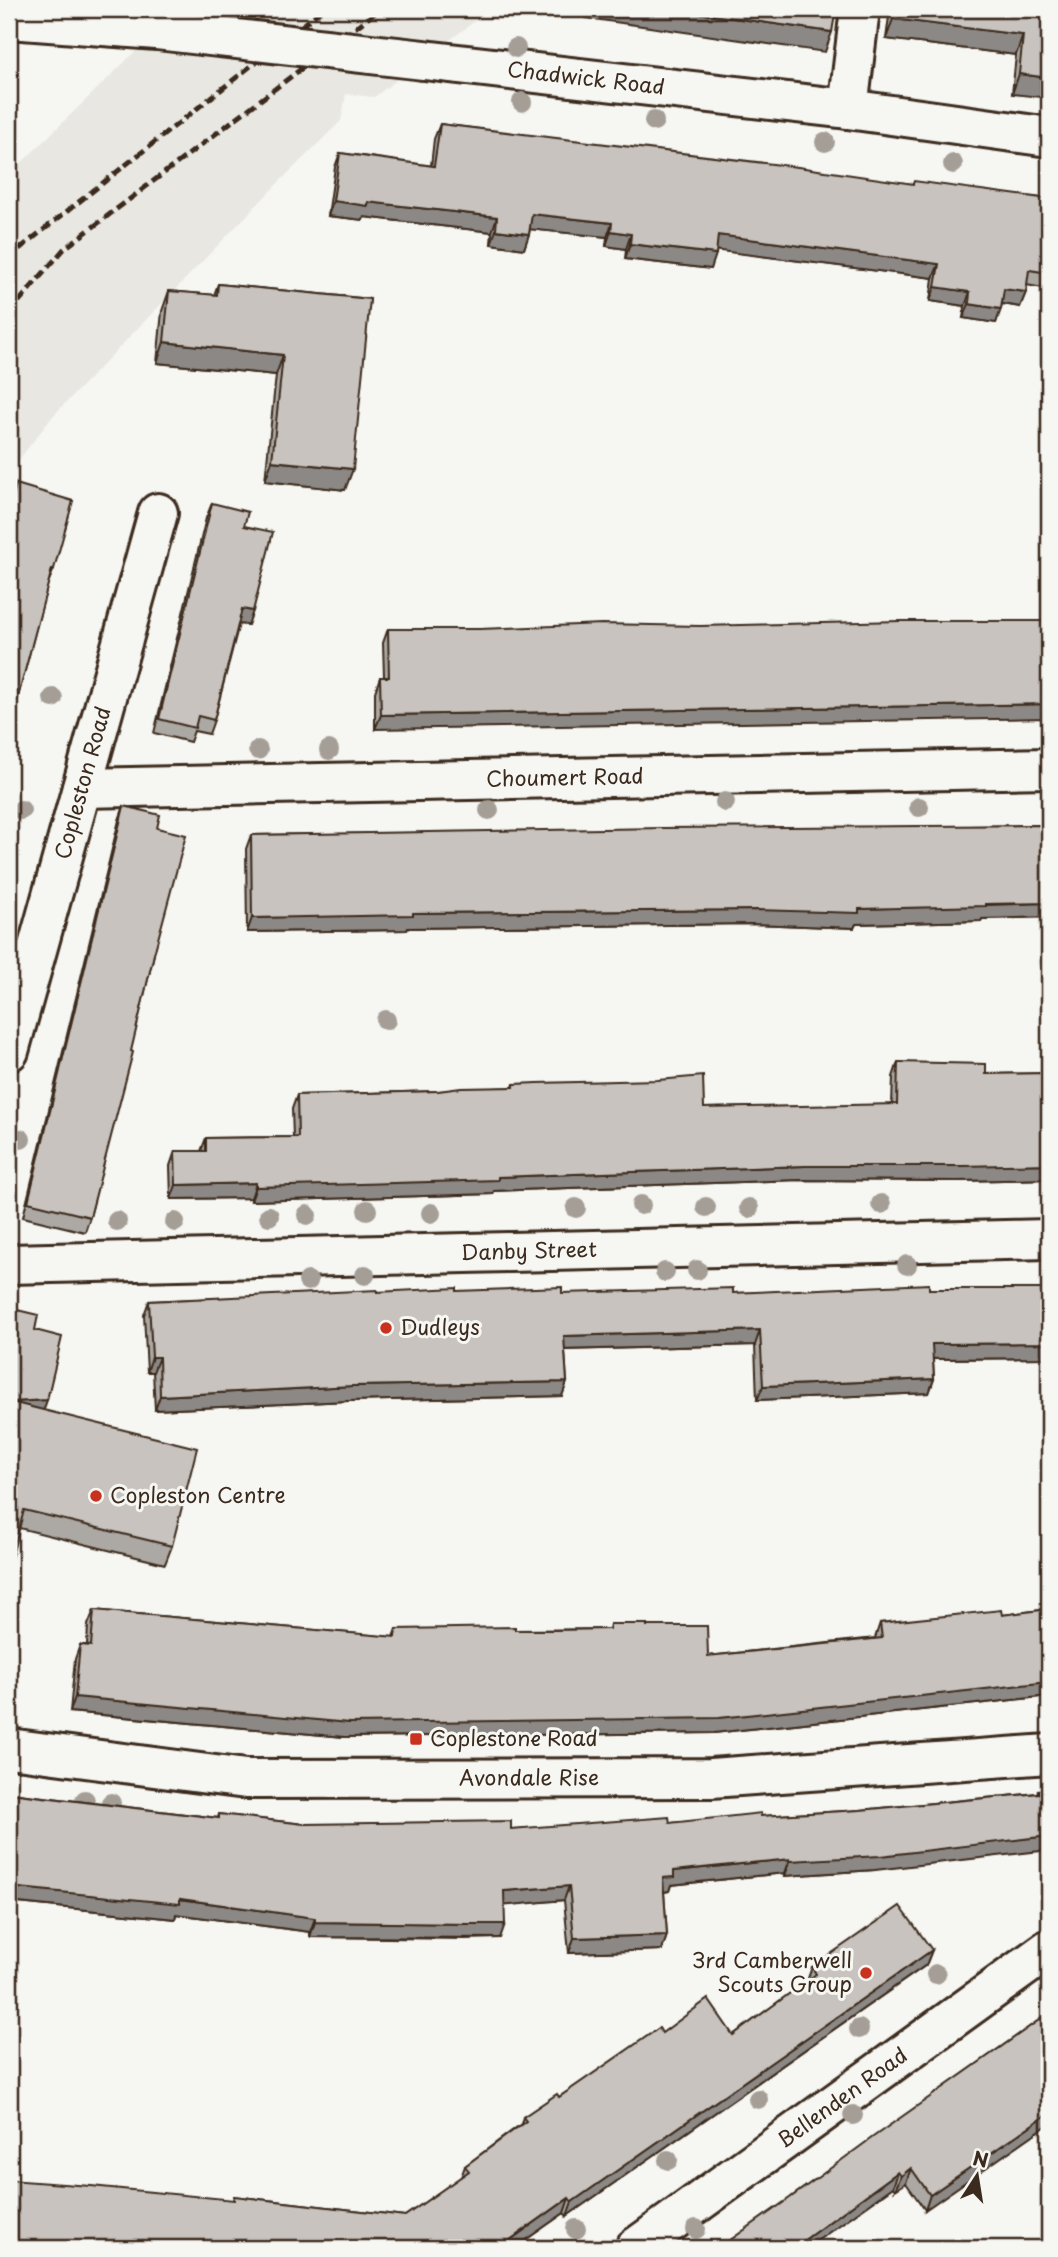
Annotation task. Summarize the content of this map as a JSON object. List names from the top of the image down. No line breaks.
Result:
{"streets":{"street":["Chadwick Road","Choumert Road","Copleston Road","Danby Street","Avondale Rise","Bellenden Road"]},"crossings":[["Choumert Road","Copleston Road"]],"places":{"other":["Dudleys","Copleston Centre","3rd Camberwell Scouts Group"],"transit":["Coplestone Road"]},"north":"top"}
